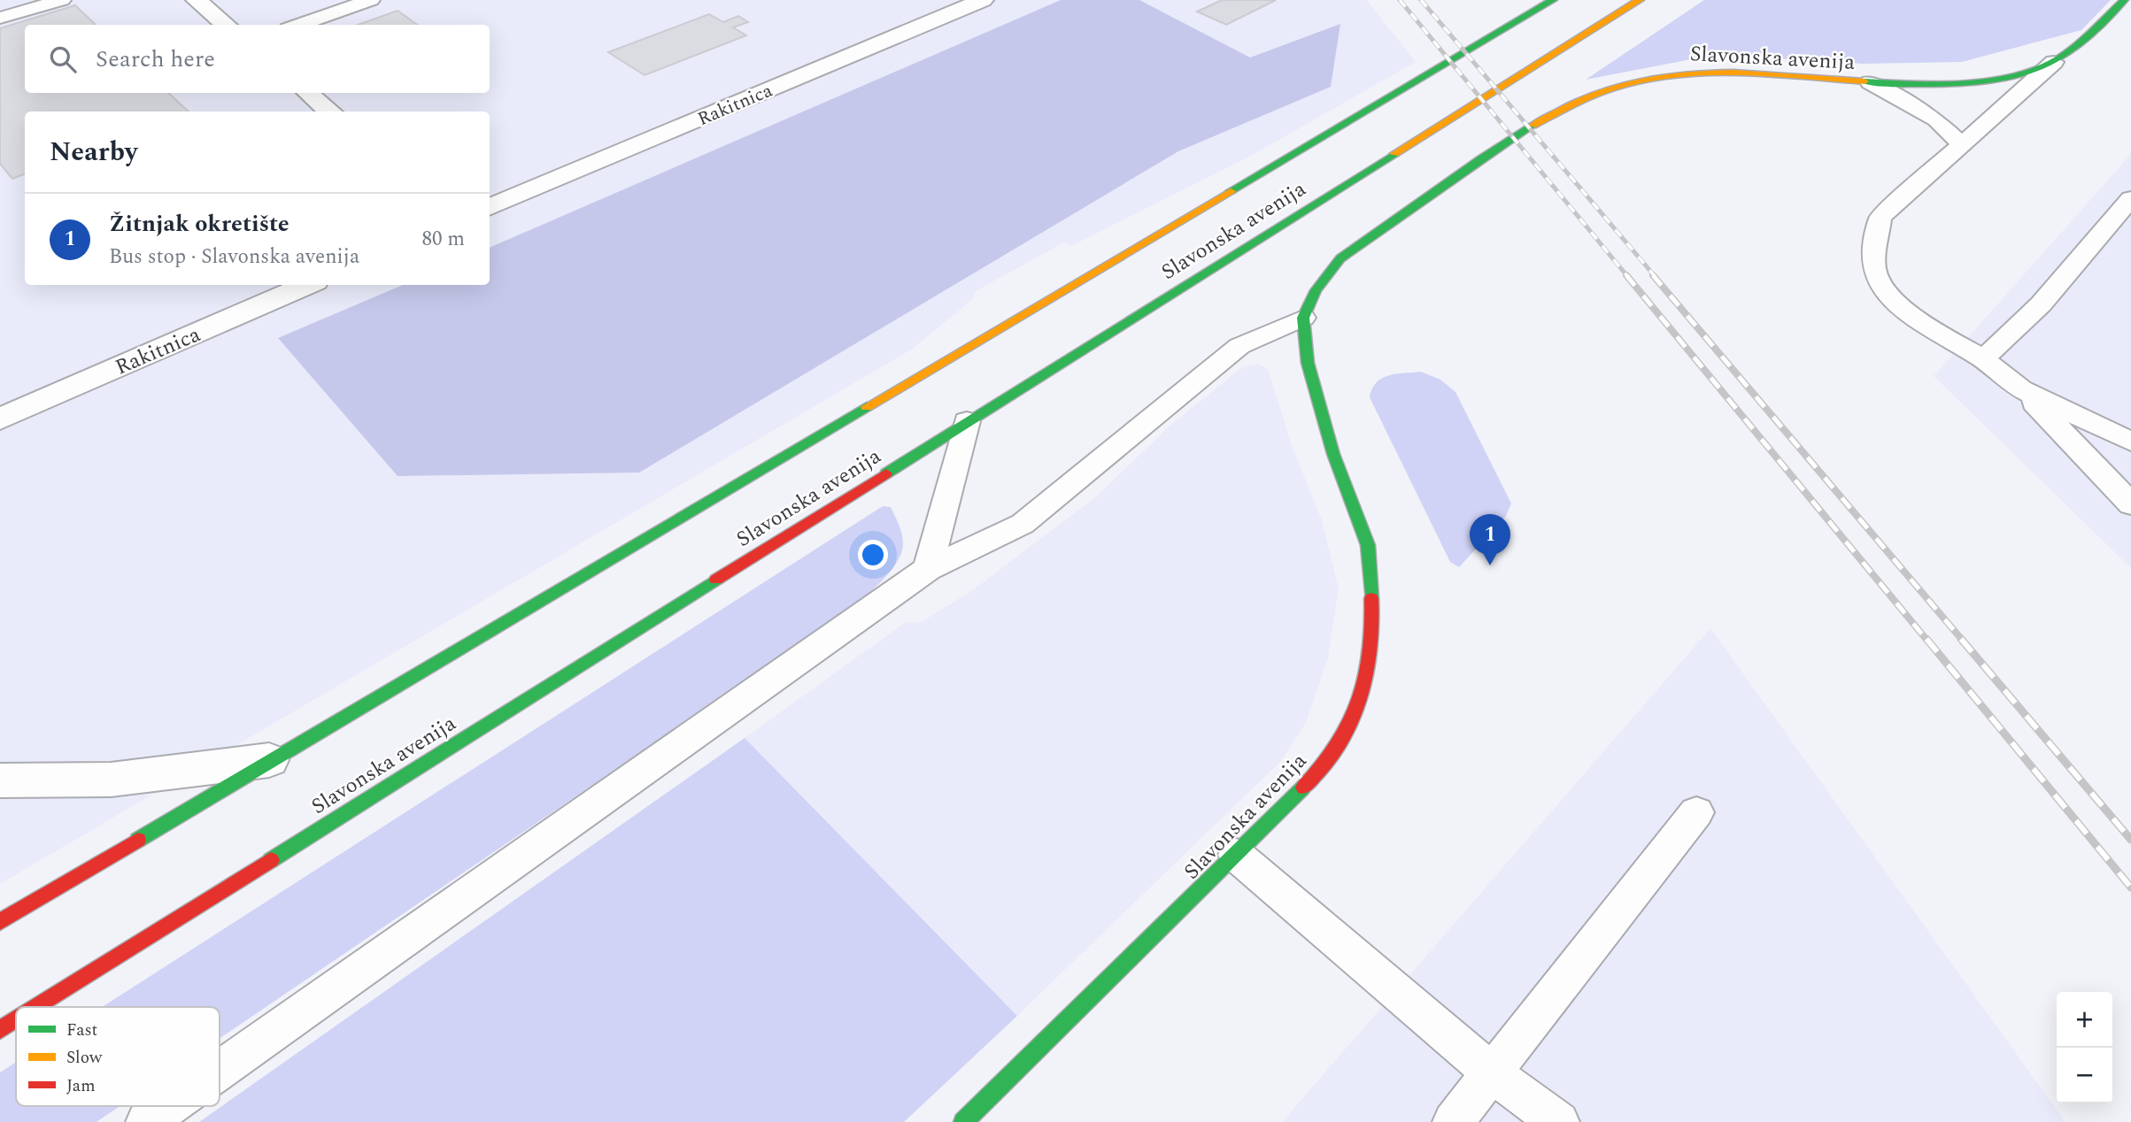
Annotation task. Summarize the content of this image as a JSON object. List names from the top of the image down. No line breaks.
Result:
{"streets":{"main road":["Slavonska avenija"],"street":["Rakitnica"]},"legend":["Fast","Slow","Jam"],"page":{"search":"Search here","heading":"Nearby","list":[{"mark":"1","name":"Žitnjak okretište","note":"Bus stop · Slavonska avenija","value":"80 m"}],"pins":"1","map_buttons":["+","−"]}}
